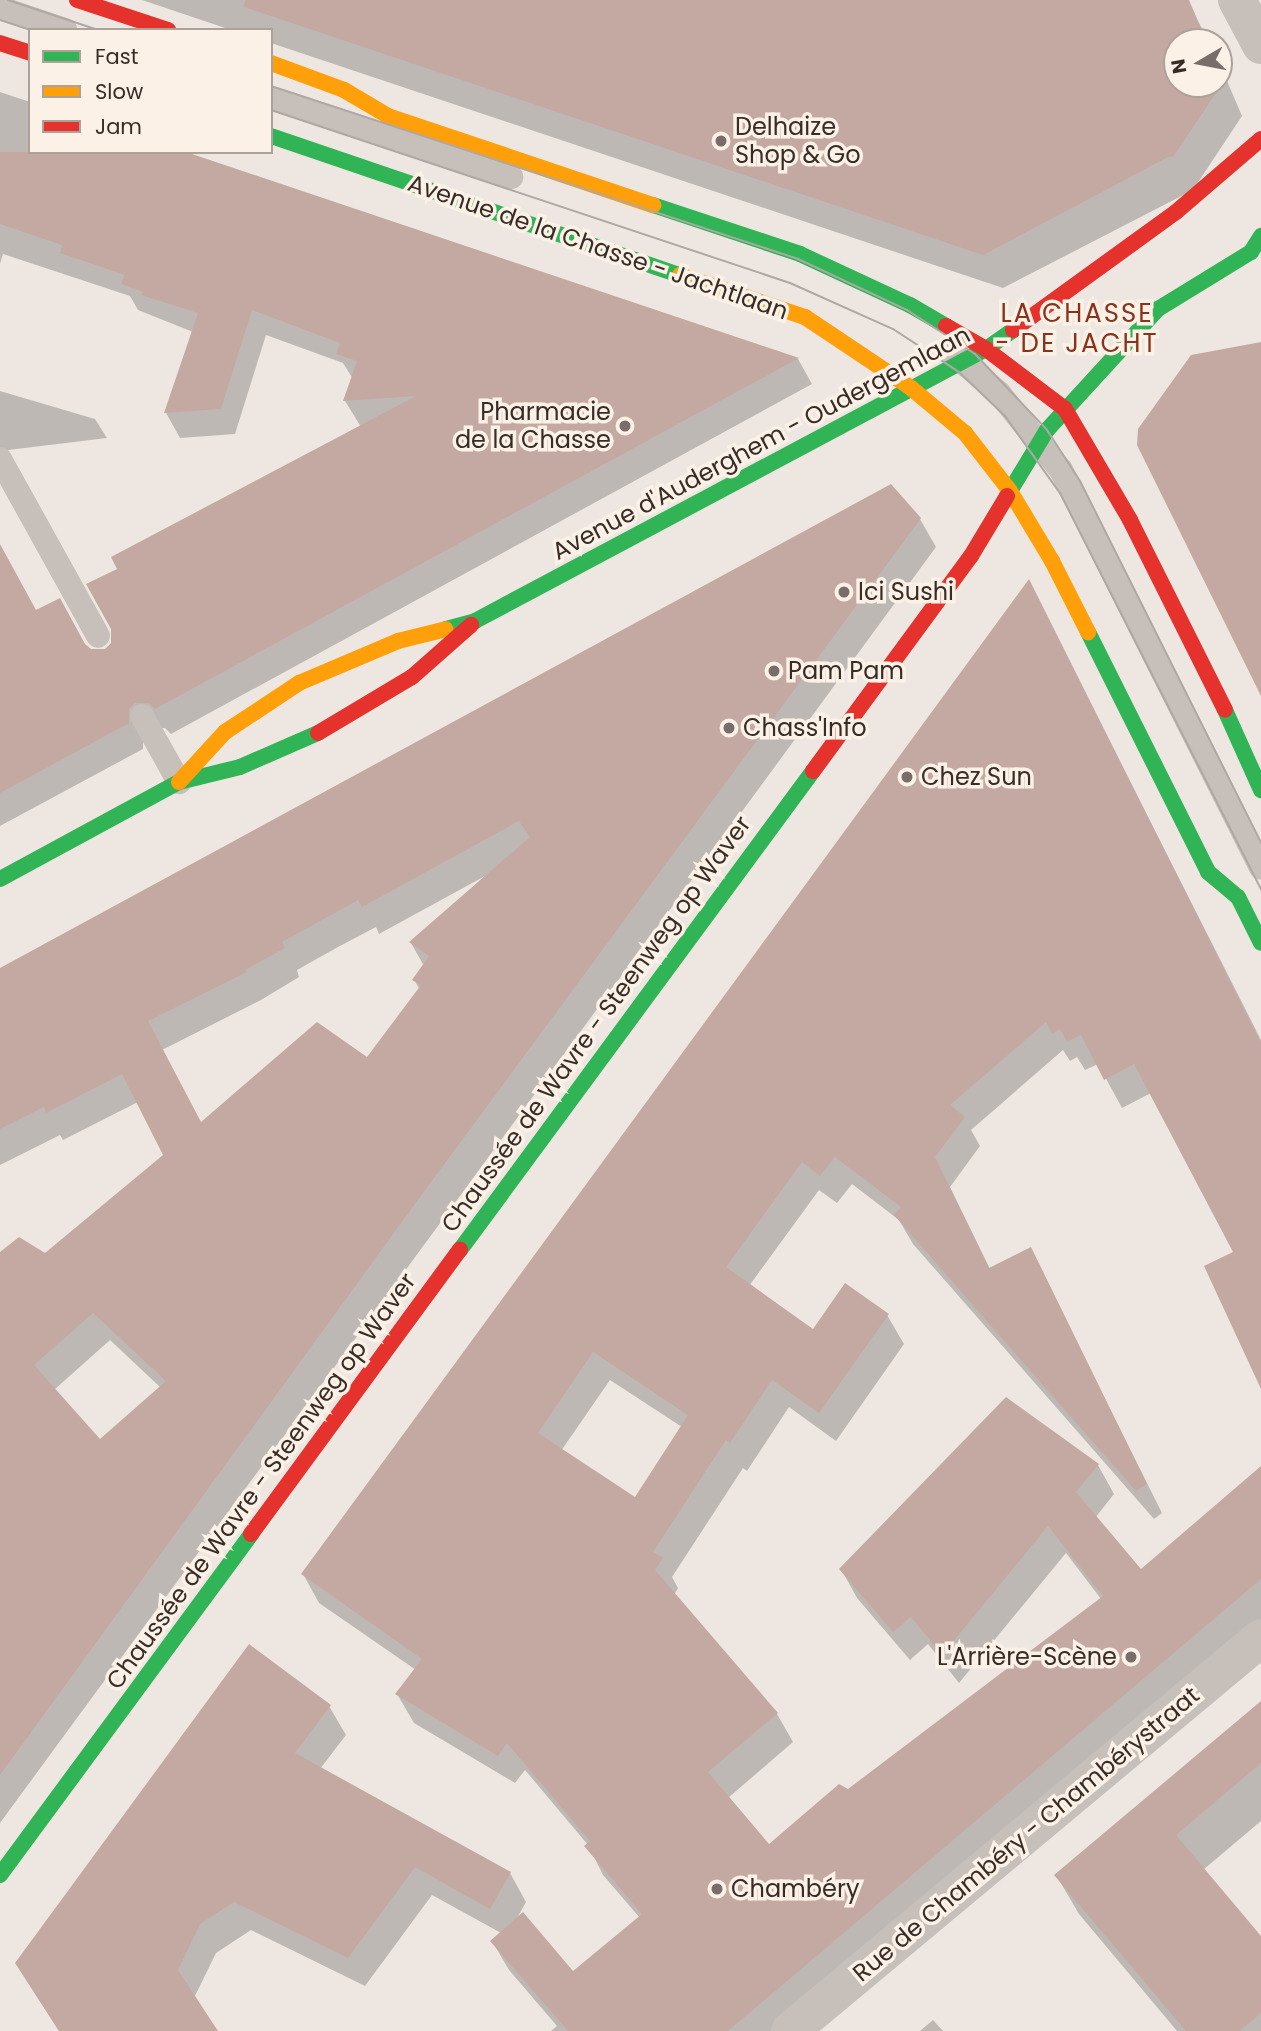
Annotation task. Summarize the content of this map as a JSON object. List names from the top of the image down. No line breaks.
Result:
{"streets":{"street":["Avenue de la Chasse - Jachtlaan","Avenue d'Auderghem - Oudergemlaan","Chaussée de Wavre - Steenweg op Waver","Rue de Chambéry - Chambérystraat"]},"crossings":[["Avenue de la Chasse - Jachtlaan","Avenue d'Auderghem - Oudergemlaan"],["Avenue de la Chasse - Jachtlaan","Chaussée de Wavre - Steenweg op Waver"]],"districts":["LA CHASSE - DE JACHT"],"places":["Delhaize Shop & Go","Pharmacie de la Chasse","Ici Sushi","Pam Pam","Chass'Info","Chez Sun","L'Arrière-Scène","Chambéry"],"legend":["Fast","Slow","Jam"],"north":"left"}
